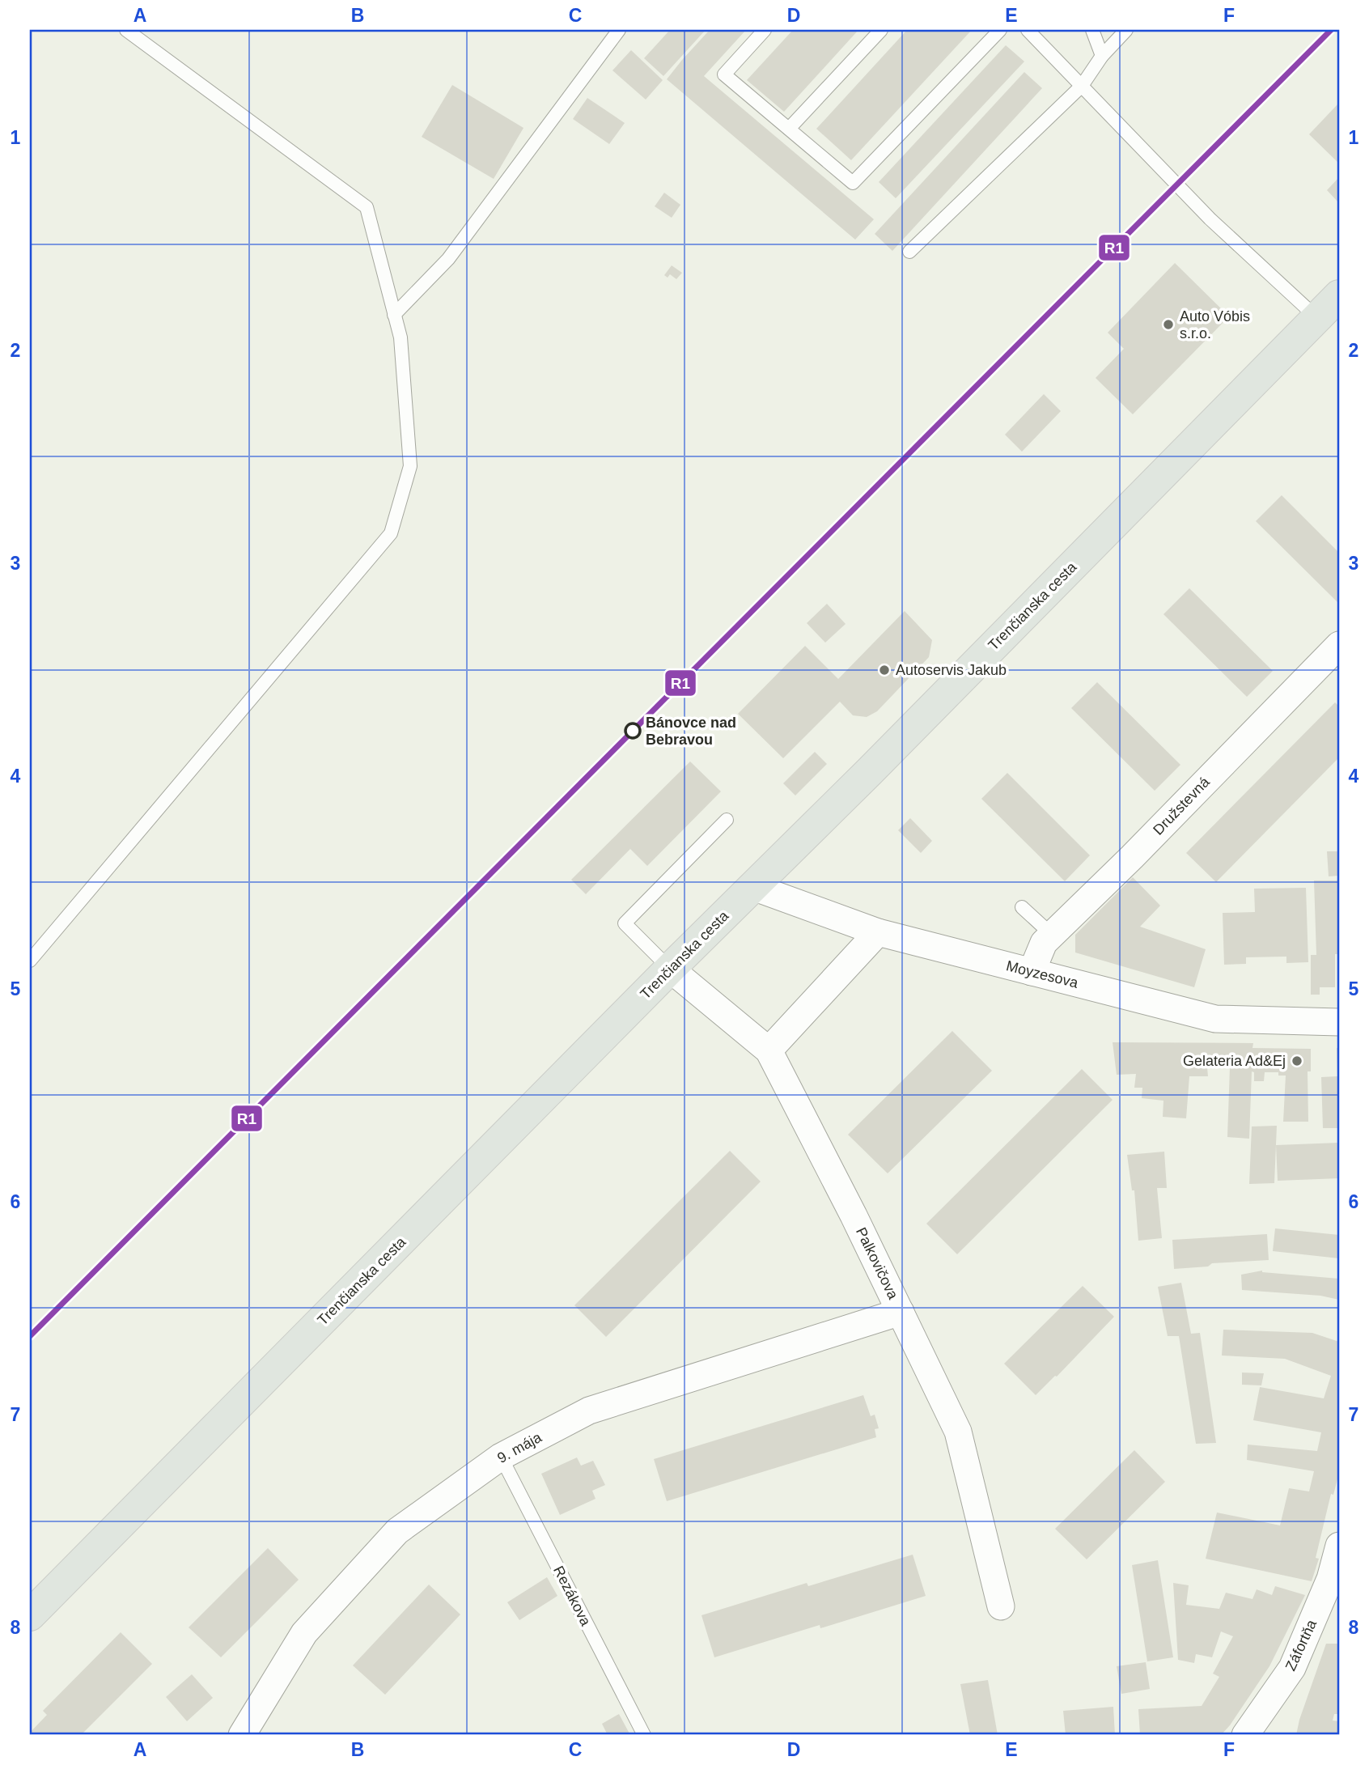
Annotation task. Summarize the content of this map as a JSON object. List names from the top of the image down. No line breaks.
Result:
{"streets":{"main road":["Trenčianska cesta"],"street":["Družstevná","Moyzesova","Palkovičova","9. mája","Záfortňa"],"lane":["Rezákova"]},"crossings":[["Trenčianska cesta","Moyzesova"],["Trenčianska cesta","Palkovičova"],["Družstevná","Moyzesova"],["Palkovičova","9. mája"],["9. mája","Rezákova"]],"places":["Auto Vóbis s.r.o.","Autoservis Jakub","Bánovce nad Bebravou","Gelateria Ad&Ej"],"lines":["transit line R1"],"grid":{"columns":["A","B","C","D","E","F"],"rows":["1","2","3","4","5","6","7","8"]}}
